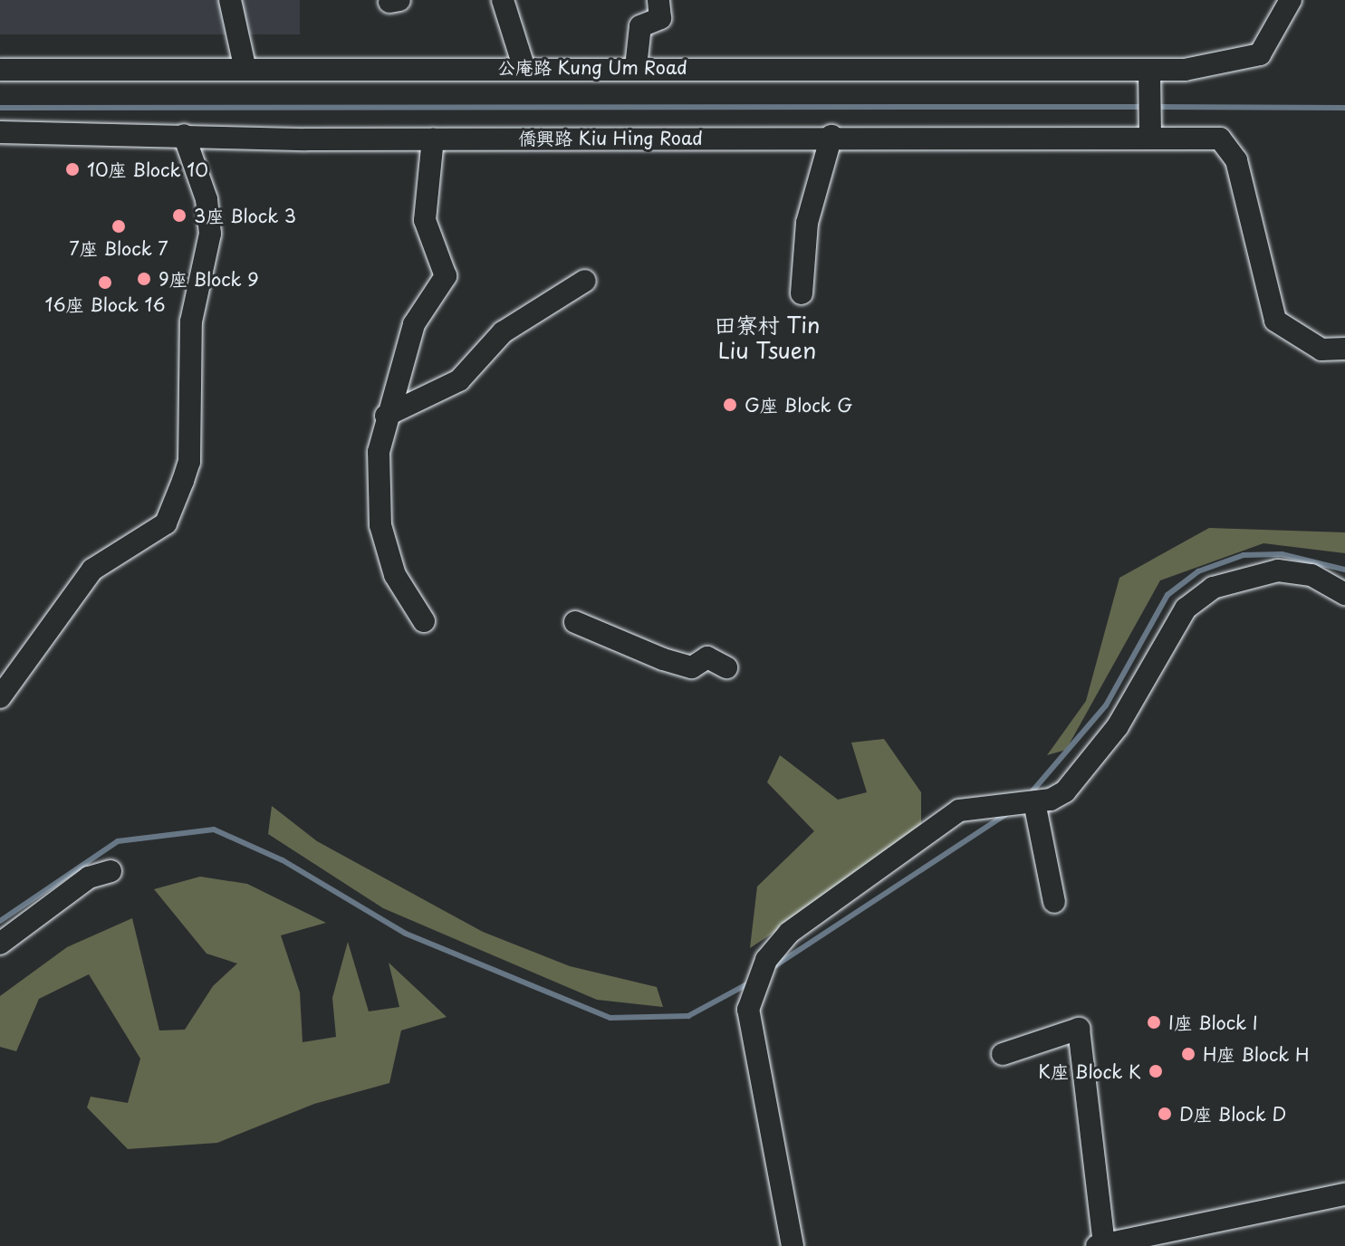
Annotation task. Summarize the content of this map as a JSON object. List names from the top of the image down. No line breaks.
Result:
{"streets":{"street":["公庵路 Kung Um Road","僑興路 Kiu Hing Road"]},"districts":["田寮村 Tin Liu Tsuen"],"places":["10座 Block 10","3座 Block 3","7座 Block 7","9座 Block 9","16座 Block 16","G座 Block G","I座 Block I","H座 Block H","K座 Block K","D座 Block D"]}
